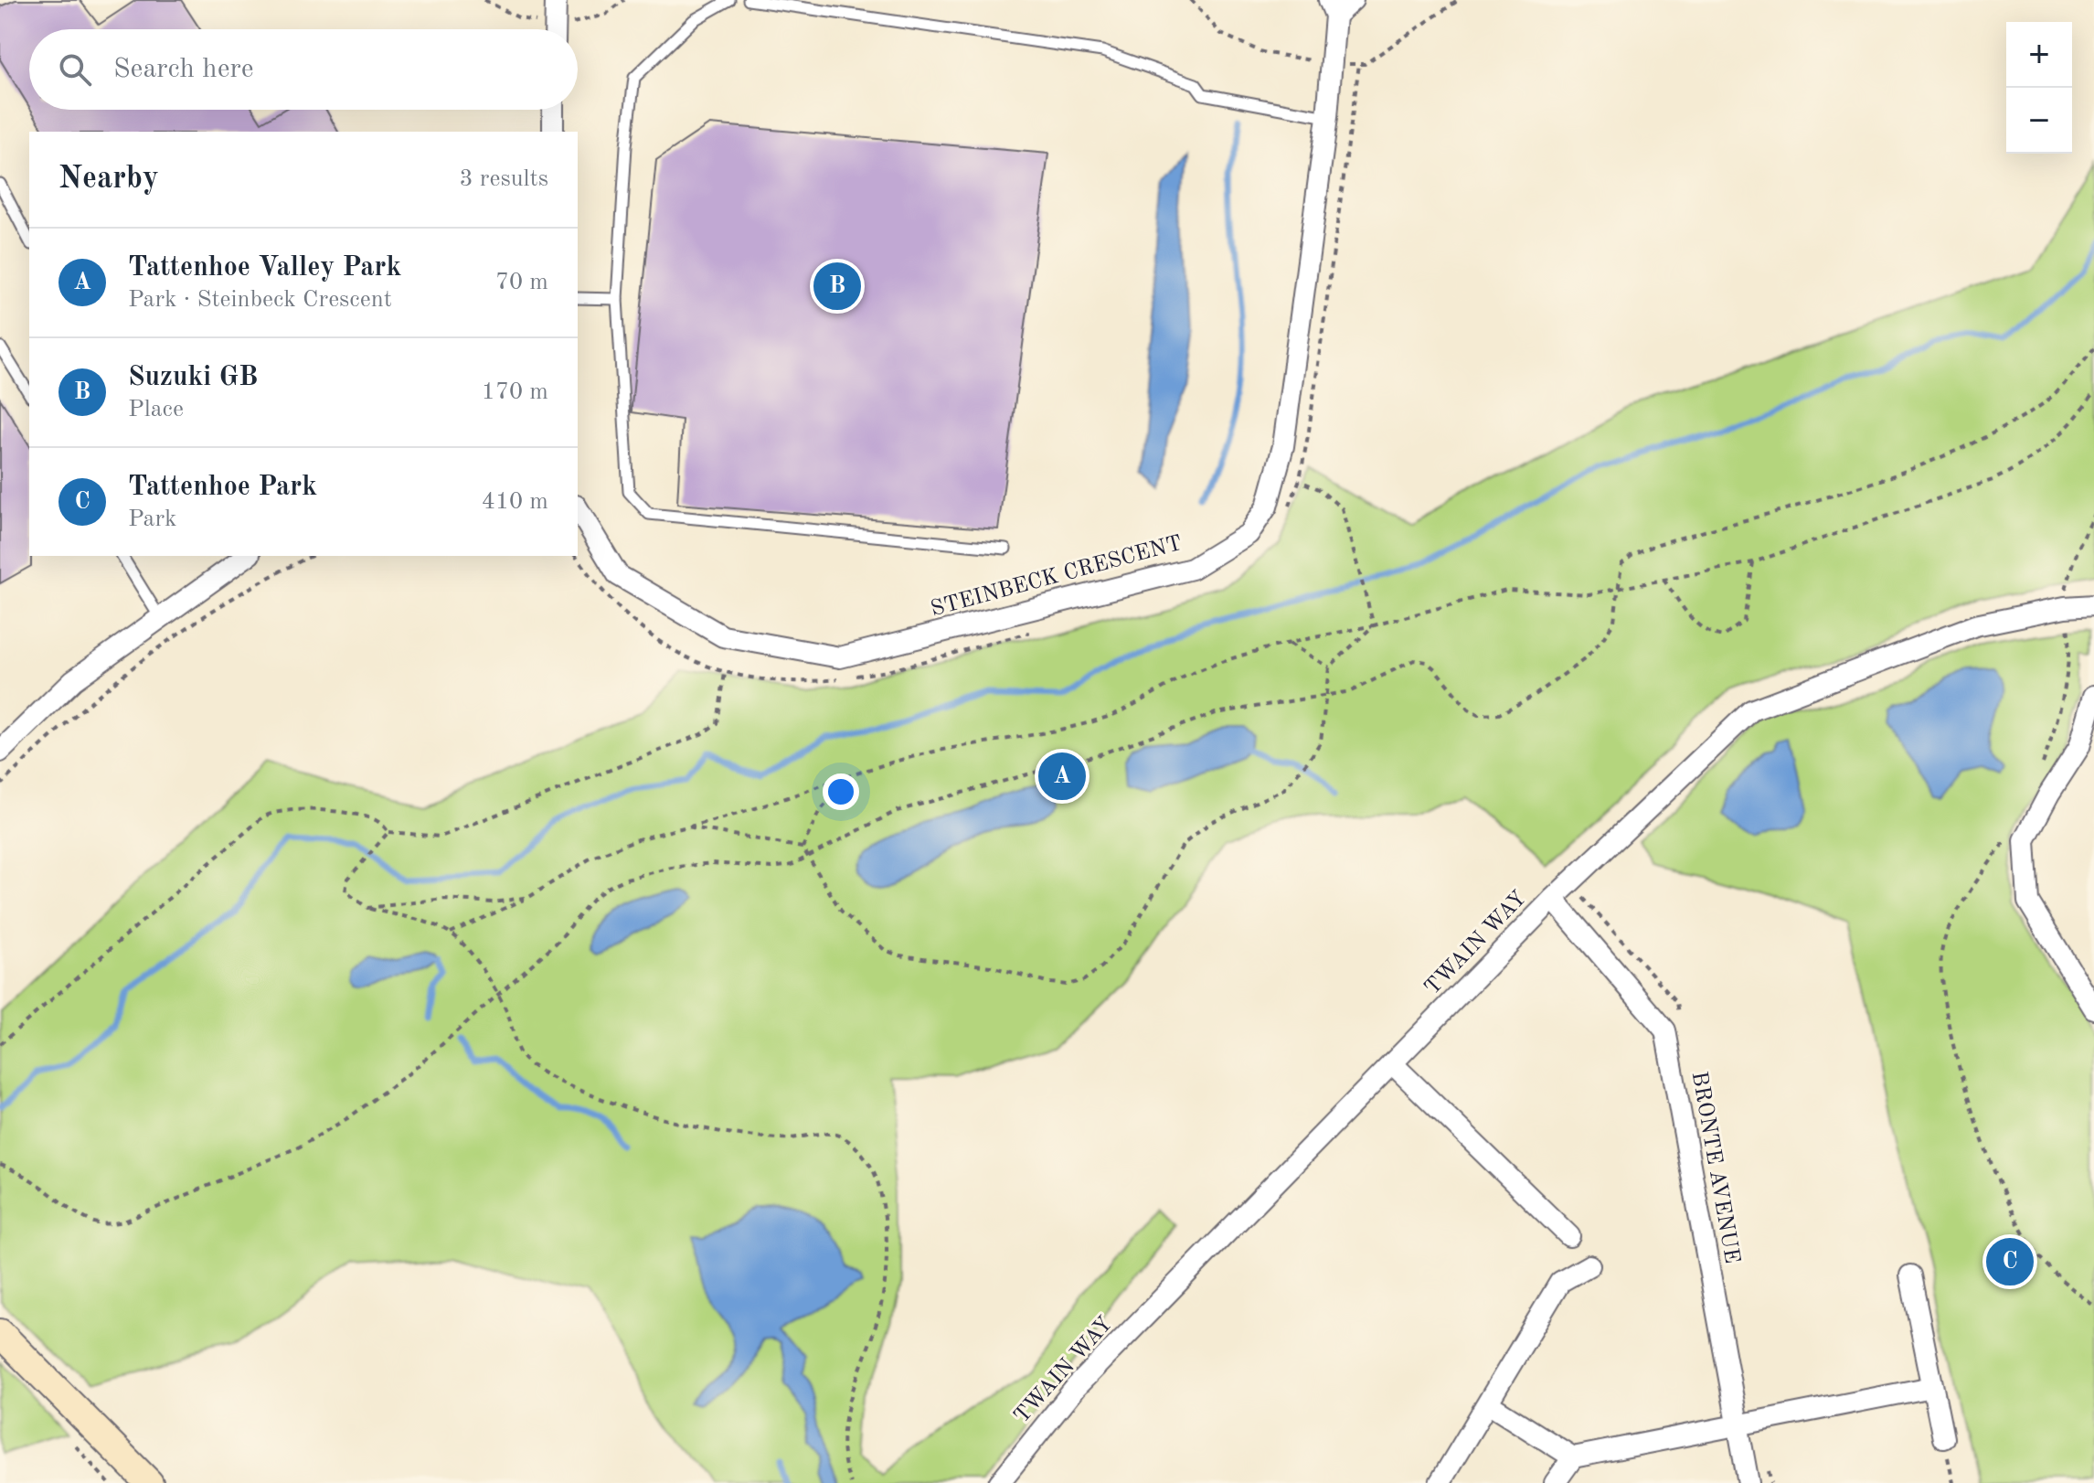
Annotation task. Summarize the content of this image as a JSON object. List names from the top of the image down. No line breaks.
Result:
{"streets":{"street":["STEINBECK CRESCENT","TWAIN WAY","BRONTE AVENUE"]},"crossings":[["TWAIN WAY","BRONTE AVENUE"]],"page":{"map_buttons":["+","−"],"search":"Search here","heading":["Nearby","3 results"],"list":[{"mark":"A","name":"Tattenhoe Valley Park","note":"Park · Steinbeck Crescent","value":"70 m"},{"mark":"B","name":"Suzuki GB","note":"Place","value":"170 m"},{"mark":"C","name":"Tattenhoe Park","note":"Park","value":"410 m"}],"pins":["B","A","C"]}}
